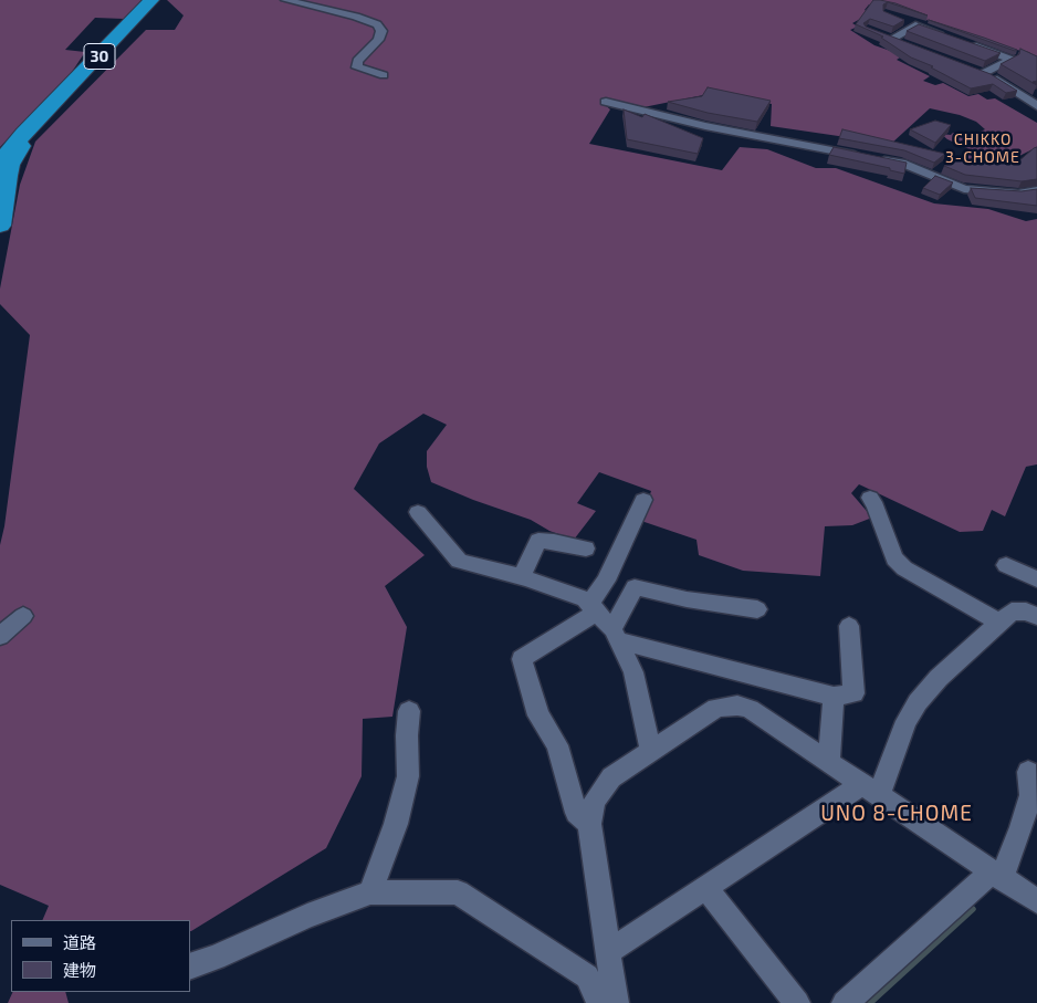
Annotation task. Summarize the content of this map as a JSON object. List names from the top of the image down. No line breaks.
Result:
{"streets":{"highway":["30"]},"districts":["CHIKKO 3-CHOME","UNO 8-CHOME"],"legend":["道路","建物"]}
